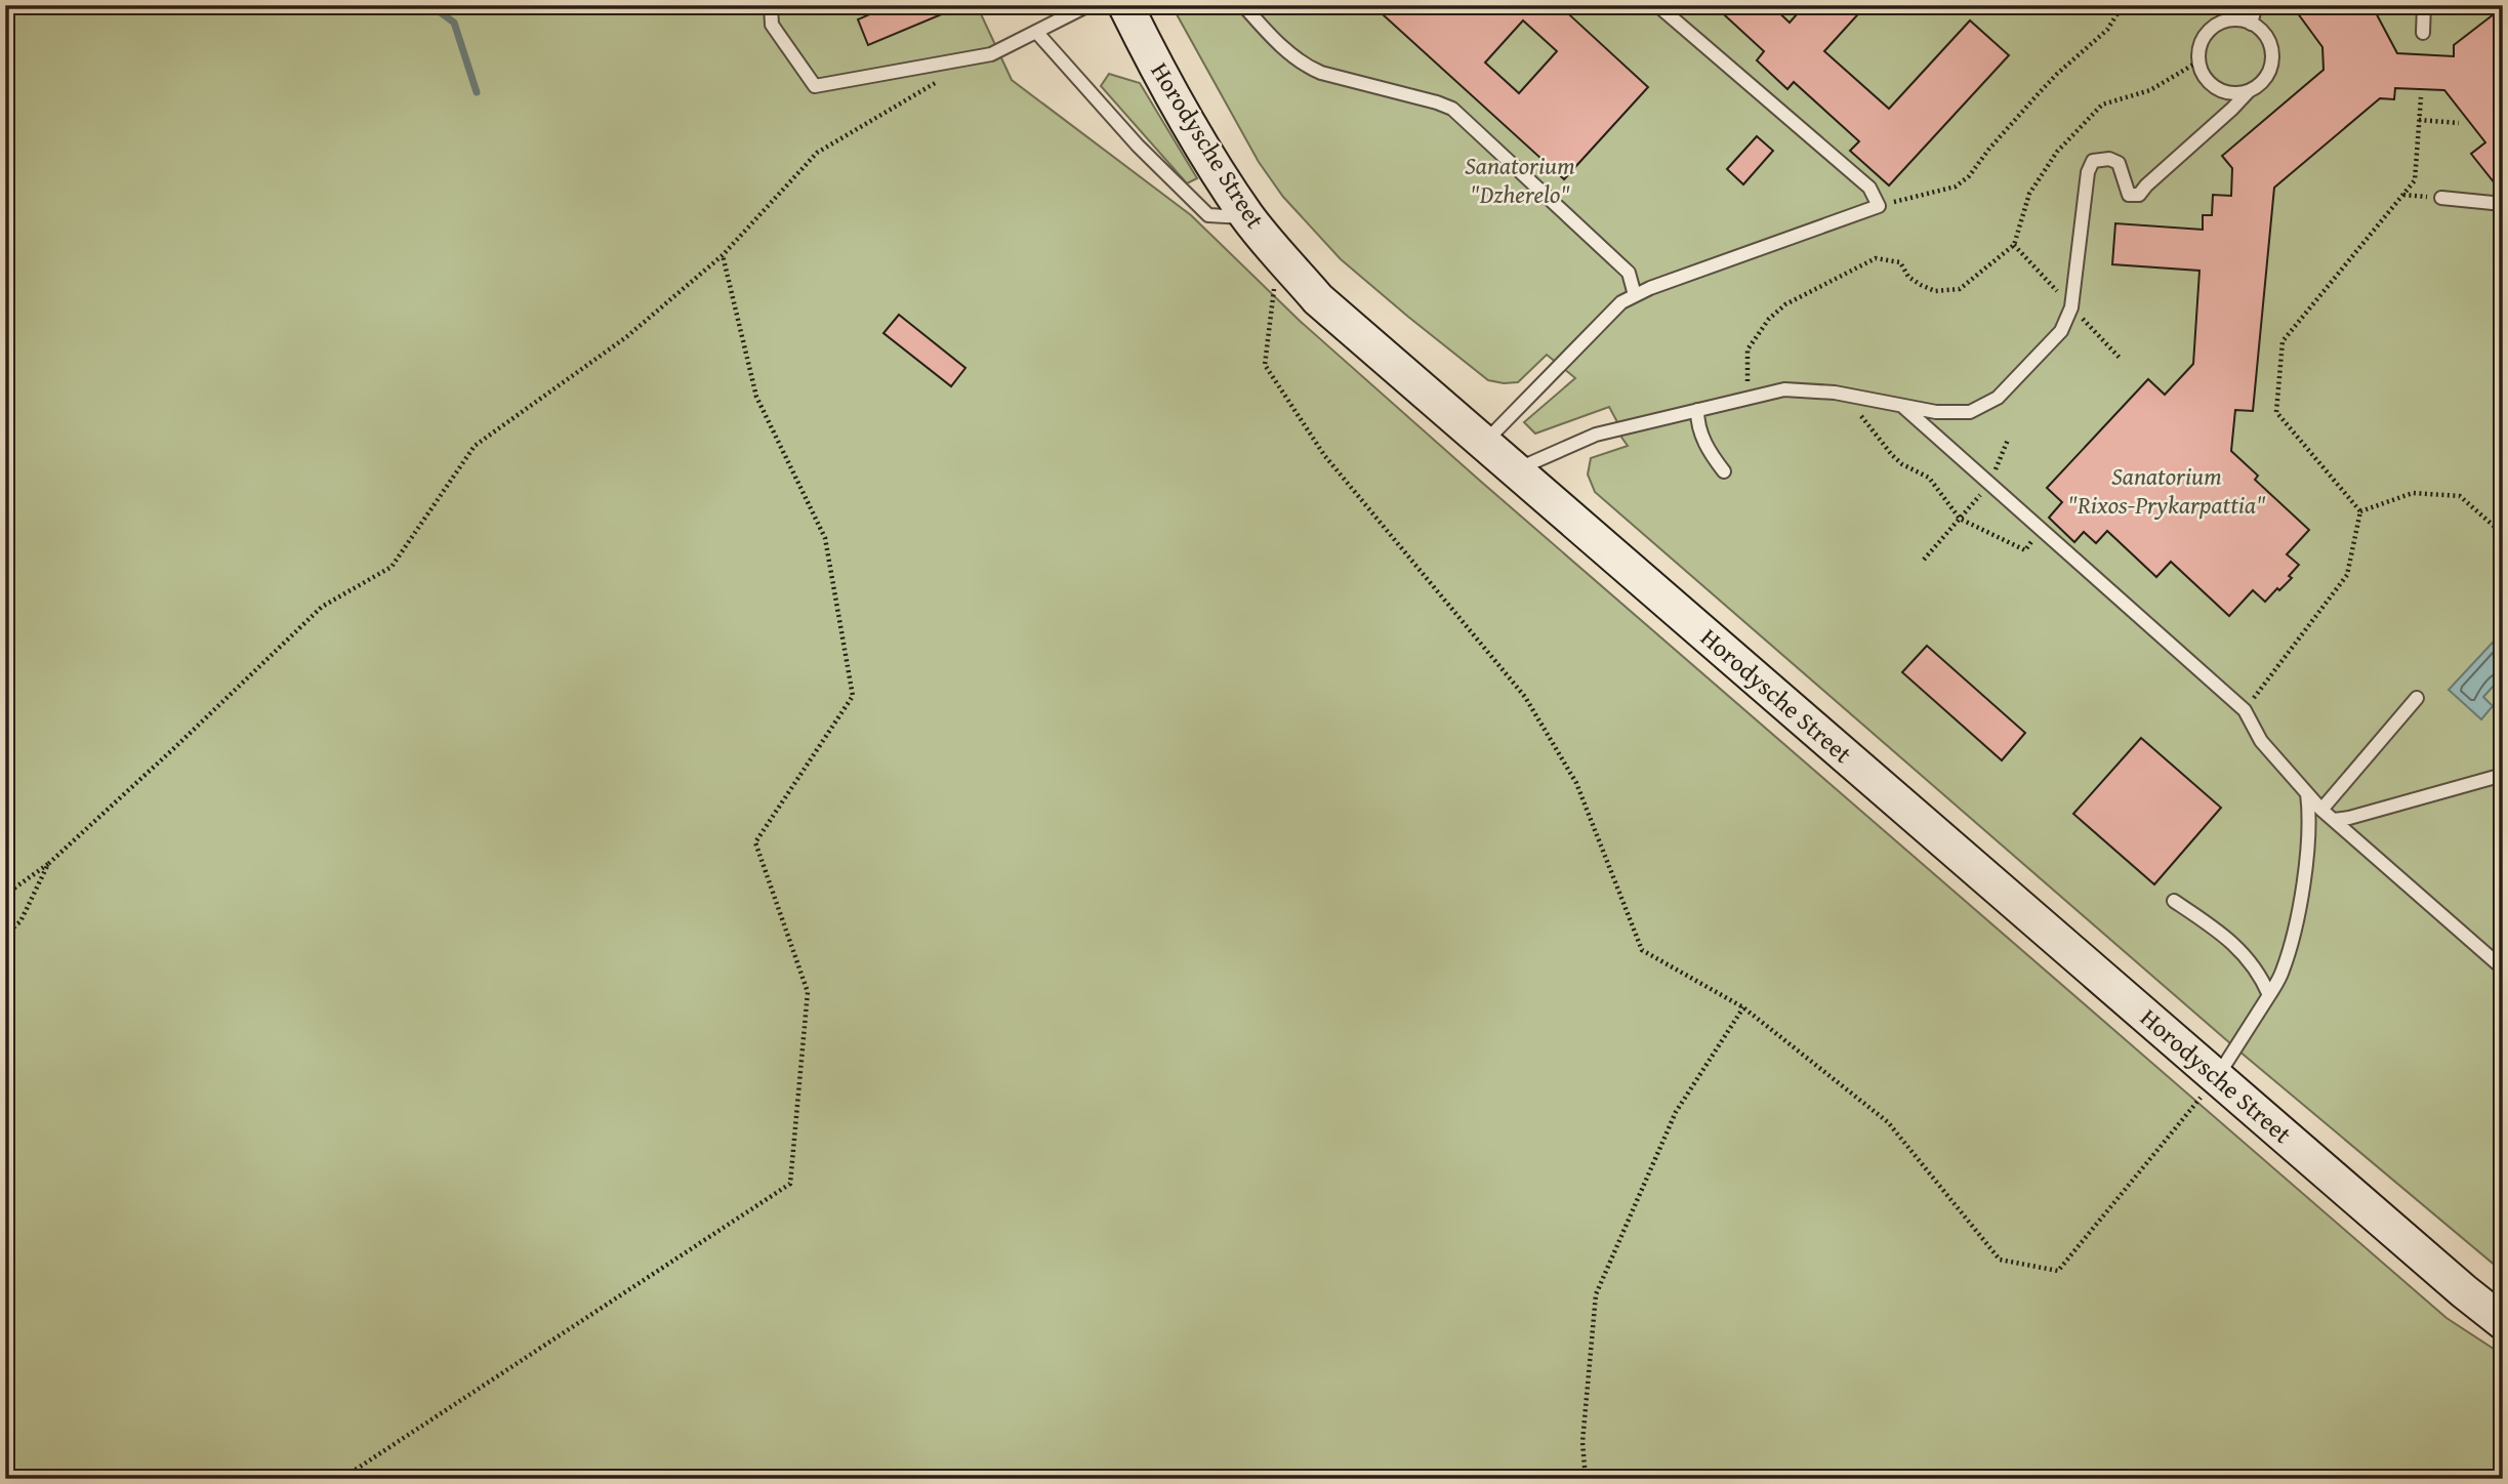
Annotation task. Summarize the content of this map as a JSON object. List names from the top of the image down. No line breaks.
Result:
{"streets":{"street":["Horodysche Street"]},"parks":["Sanatorium \"Dzherelo\"","Sanatorium \"Rixos-Prykarpattia\""]}
